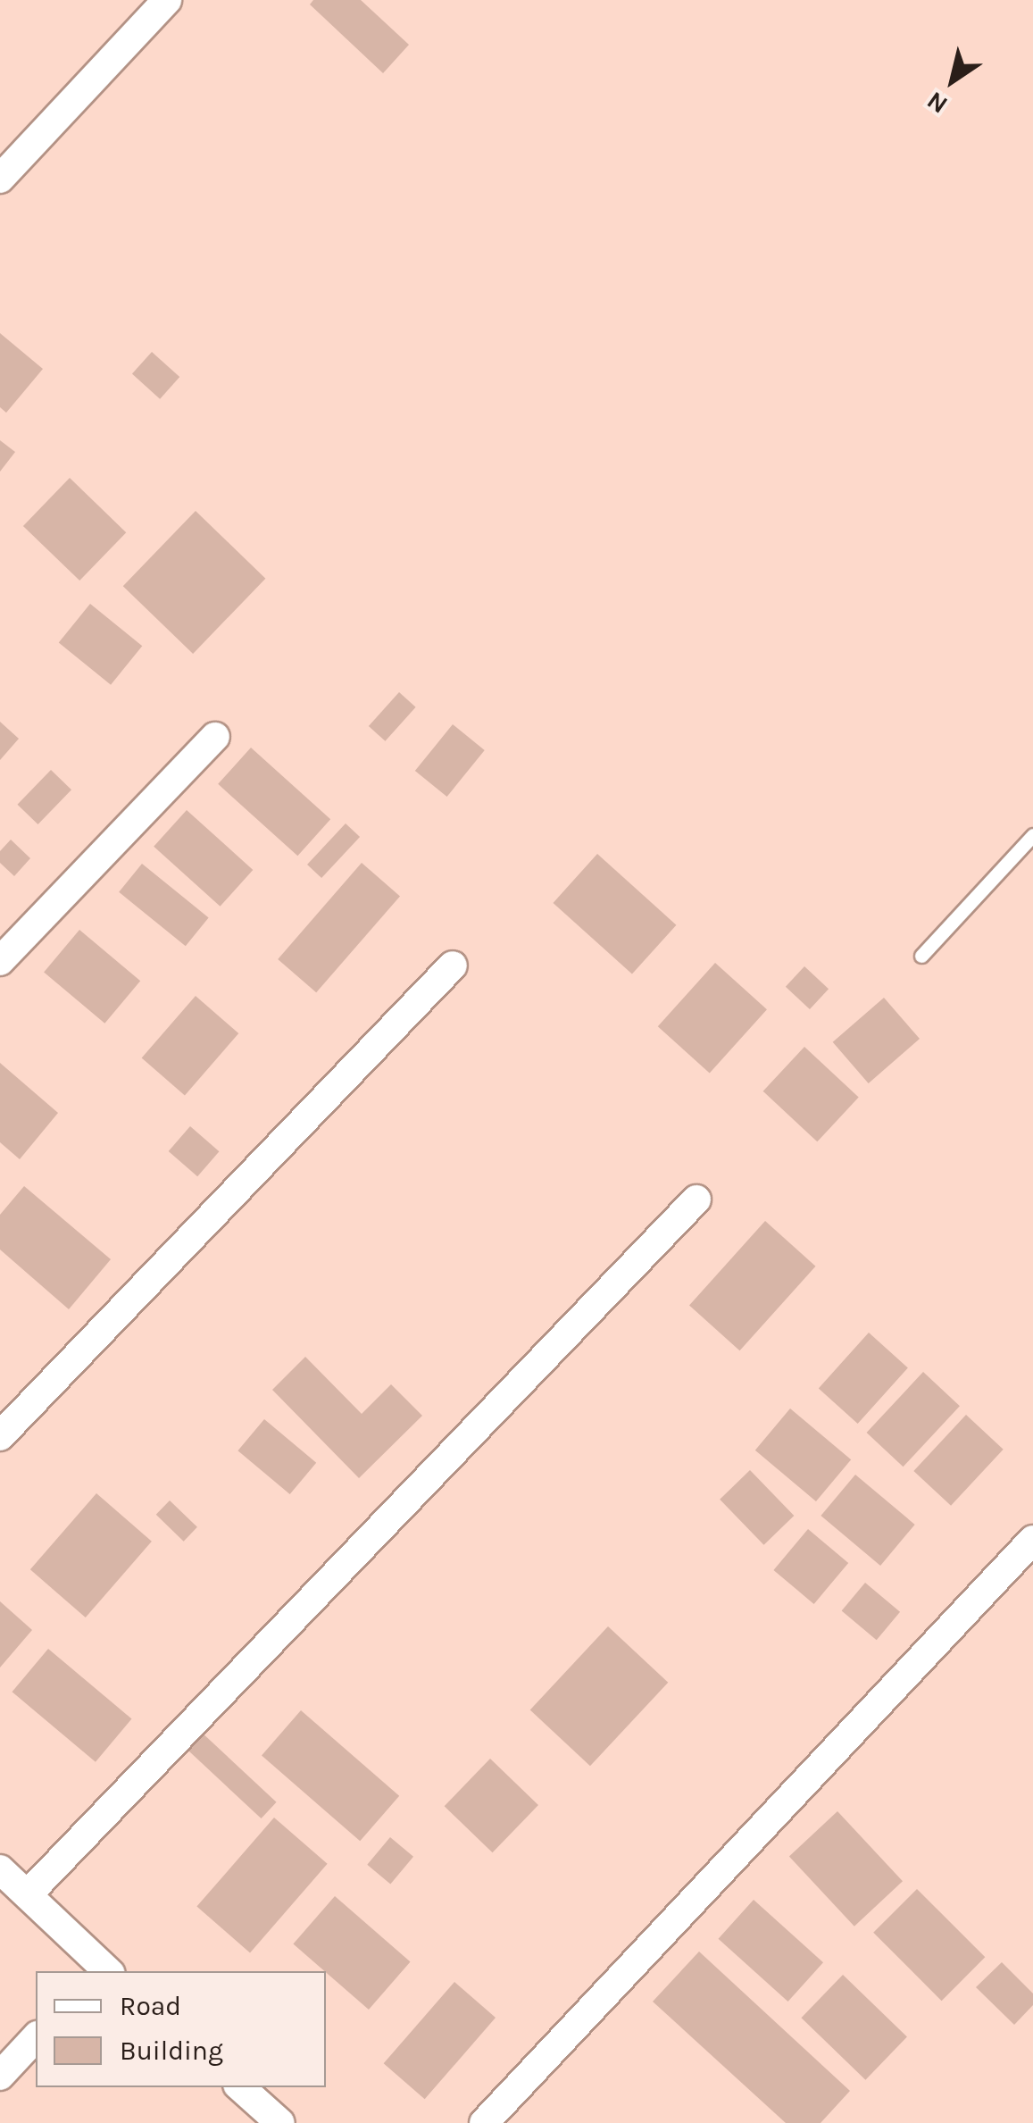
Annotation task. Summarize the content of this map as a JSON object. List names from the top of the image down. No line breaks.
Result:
{"legend":["Road","Building"],"north":"bottom left"}
